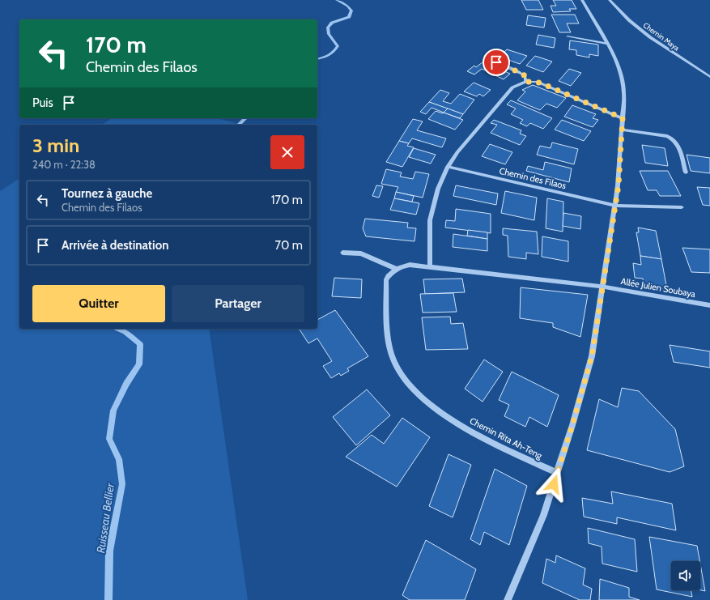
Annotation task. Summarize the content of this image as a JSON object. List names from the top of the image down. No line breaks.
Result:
{"streets":{"street":["Chemin Maya","Chemin des Filaos","Allée Julien Soubaya","Chemin Rita Ah-Teng"]},"water":["Ruisseau Bellier"],"page":{"turn":["170 m","Chemin des Filaos"],"then":"Puis","heading":["3 min","240 m · 22:38"],"list":[{"name":"Tournez à gauche","note":"Chemin des Filaos","value":"170 m"},{"name":"Arrivée à destination","value":"70 m"}],"buttons":["Quitter","Partager"]}}
